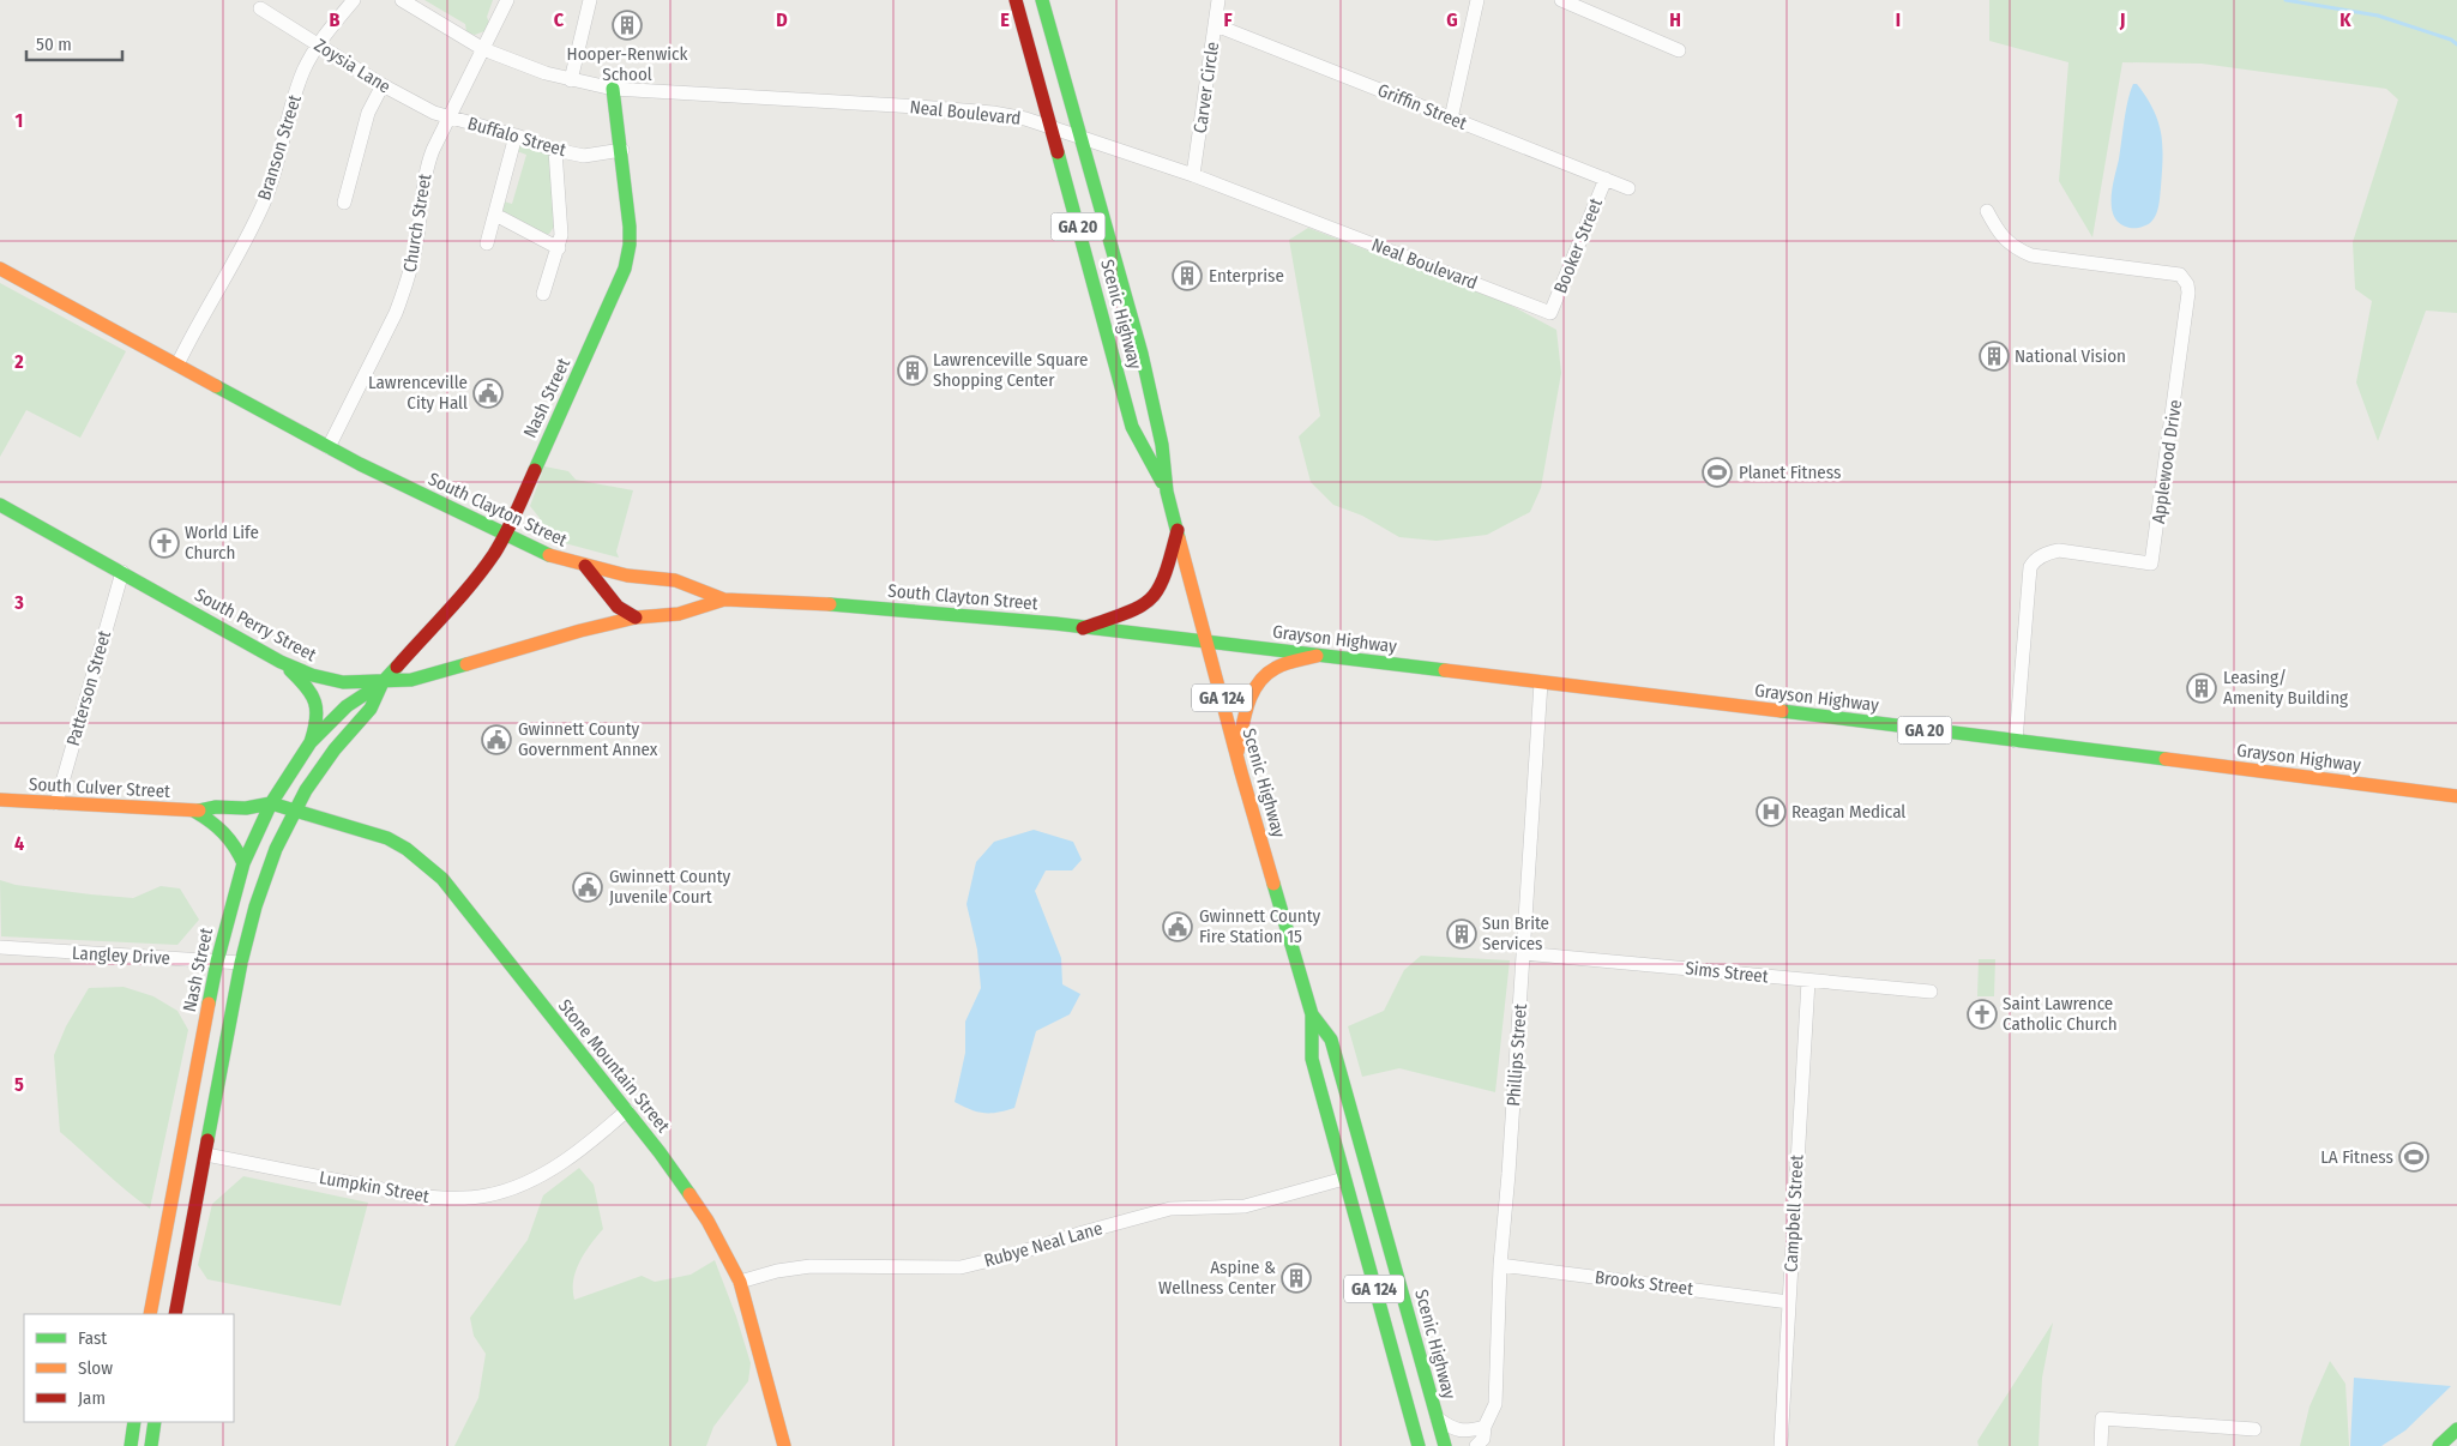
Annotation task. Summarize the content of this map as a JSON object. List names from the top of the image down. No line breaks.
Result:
{"streets":{"main road":["GA 20","Scenic Highway","Nash Street","South Clayton Street","South Perry Street","Grayson Highway","GA 124","South Culver Street","Stone Mountain Street"],"street":["Zoysia Lane","Carver Circle","Griffin Street","Neal Boulevard","Buffalo Street","Branson Street","Church Street","Booker Street","Applewood Drive","Patterson Street","Langley Drive","Sims Street","Phillips Street","Lumpkin Street","Campbell Street","Rubye Neal Lane","Brooks Street"]},"crossings":[["Zoysia Lane","Buffalo Street"],["Zoysia Lane","Branson Street"],["Zoysia Lane","Church Street"],["Carver Circle","Griffin Street"],["Carver Circle","Neal Boulevard"],["Griffin Street","Booker Street"],["Neal Boulevard","Church Street"],["Neal Boulevard","Booker Street"],["Neal Boulevard","Scenic Highway"],["Neal Boulevard","Nash Street"],["Buffalo Street","Church Street"],["Buffalo Street","Nash Street"],["Branson Street","South Clayton Street"],["Church Street","South Clayton Street"],["Scenic Highway","South Clayton Street"],["Scenic Highway","Grayson Highway"],["Scenic Highway","Rubye Neal Lane"],["Nash Street","South Clayton Street"],["Nash Street","South Perry Street"],["Nash Street","South Culver Street"],["Nash Street","Langley Drive"],["Nash Street","Stone Mountain Street"],["Nash Street","Lumpkin Street"],["Applewood Drive","Grayson Highway"],["South Clayton Street","South Perry Street"],["South Clayton Street","Grayson Highway"],["South Perry Street","Patterson Street"],["Grayson Highway","Phillips Street"],["Patterson Street","South Culver Street"],["South Culver Street","Stone Mountain Street"],["Sims Street","Phillips Street"],["Sims Street","Campbell Street"],["Phillips Street","Brooks Street"],["Stone Mountain Street","Lumpkin Street"],["Stone Mountain Street","Rubye Neal Lane"],["Campbell Street","Brooks Street"]],"places":{"building":["Hooper-Renwick School","Enterprise","National Vision","Lawrenceville Square Shopping Center","Leasing/ Amenity Building","Sun Brite Services","Aspine & Wellness Center"],"public building":["Lawrenceville City Hall","Gwinnett County Government Annex","Gwinnett County Juvenile Court","Gwinnett County Fire Station 15"],"sports":["Planet Fitness","LA Fitness"],"church":["World Life Church","Saint Lawrence Catholic Church"],"hospital":["Reagan Medical"]},"legend":["Fast","Slow","Jam"],"scale_bar":"50 m","grid":{"columns":["B","C","D","E","F","G","H","I","J","K"],"rows":["1","2","3","4","5"]}}
